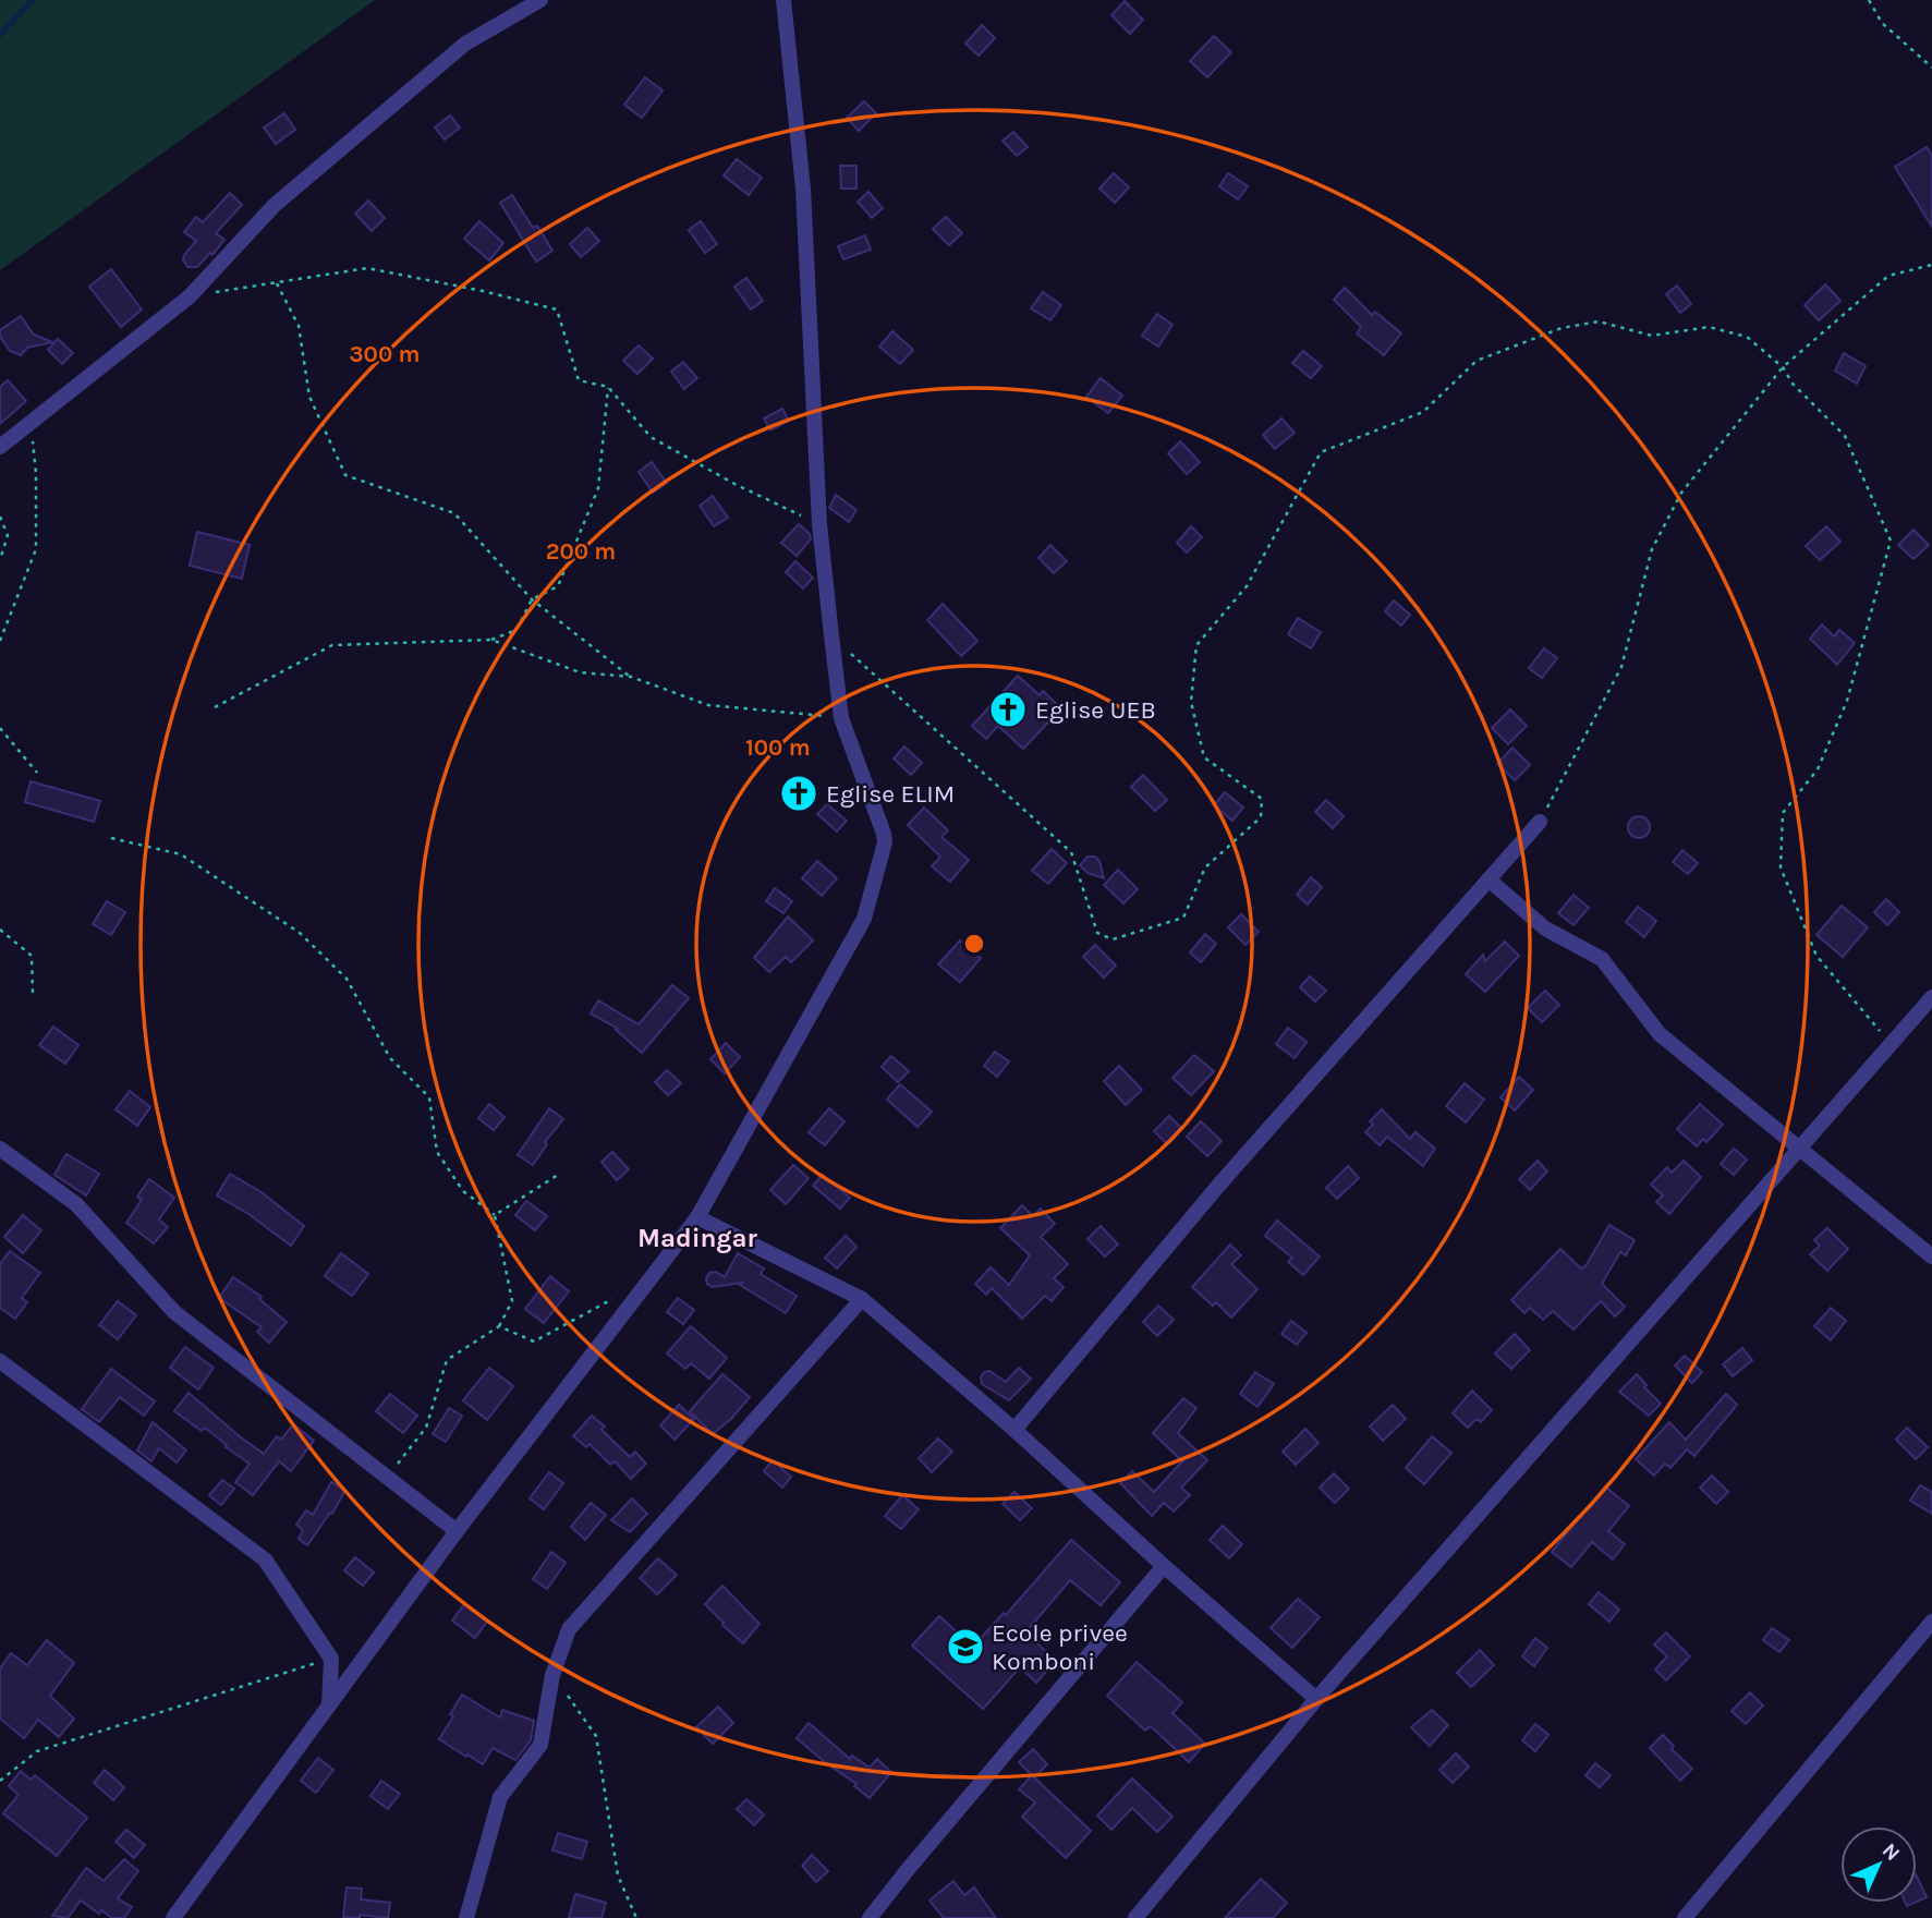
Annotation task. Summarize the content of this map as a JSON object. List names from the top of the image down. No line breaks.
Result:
{"districts":["Madingar"],"places":{"church":["Eglise UEB","Eglise ELIM"],"school or university":["Ecole privee Komboni"]},"north":"top right","rings":["300 m","200 m","100 m"]}
